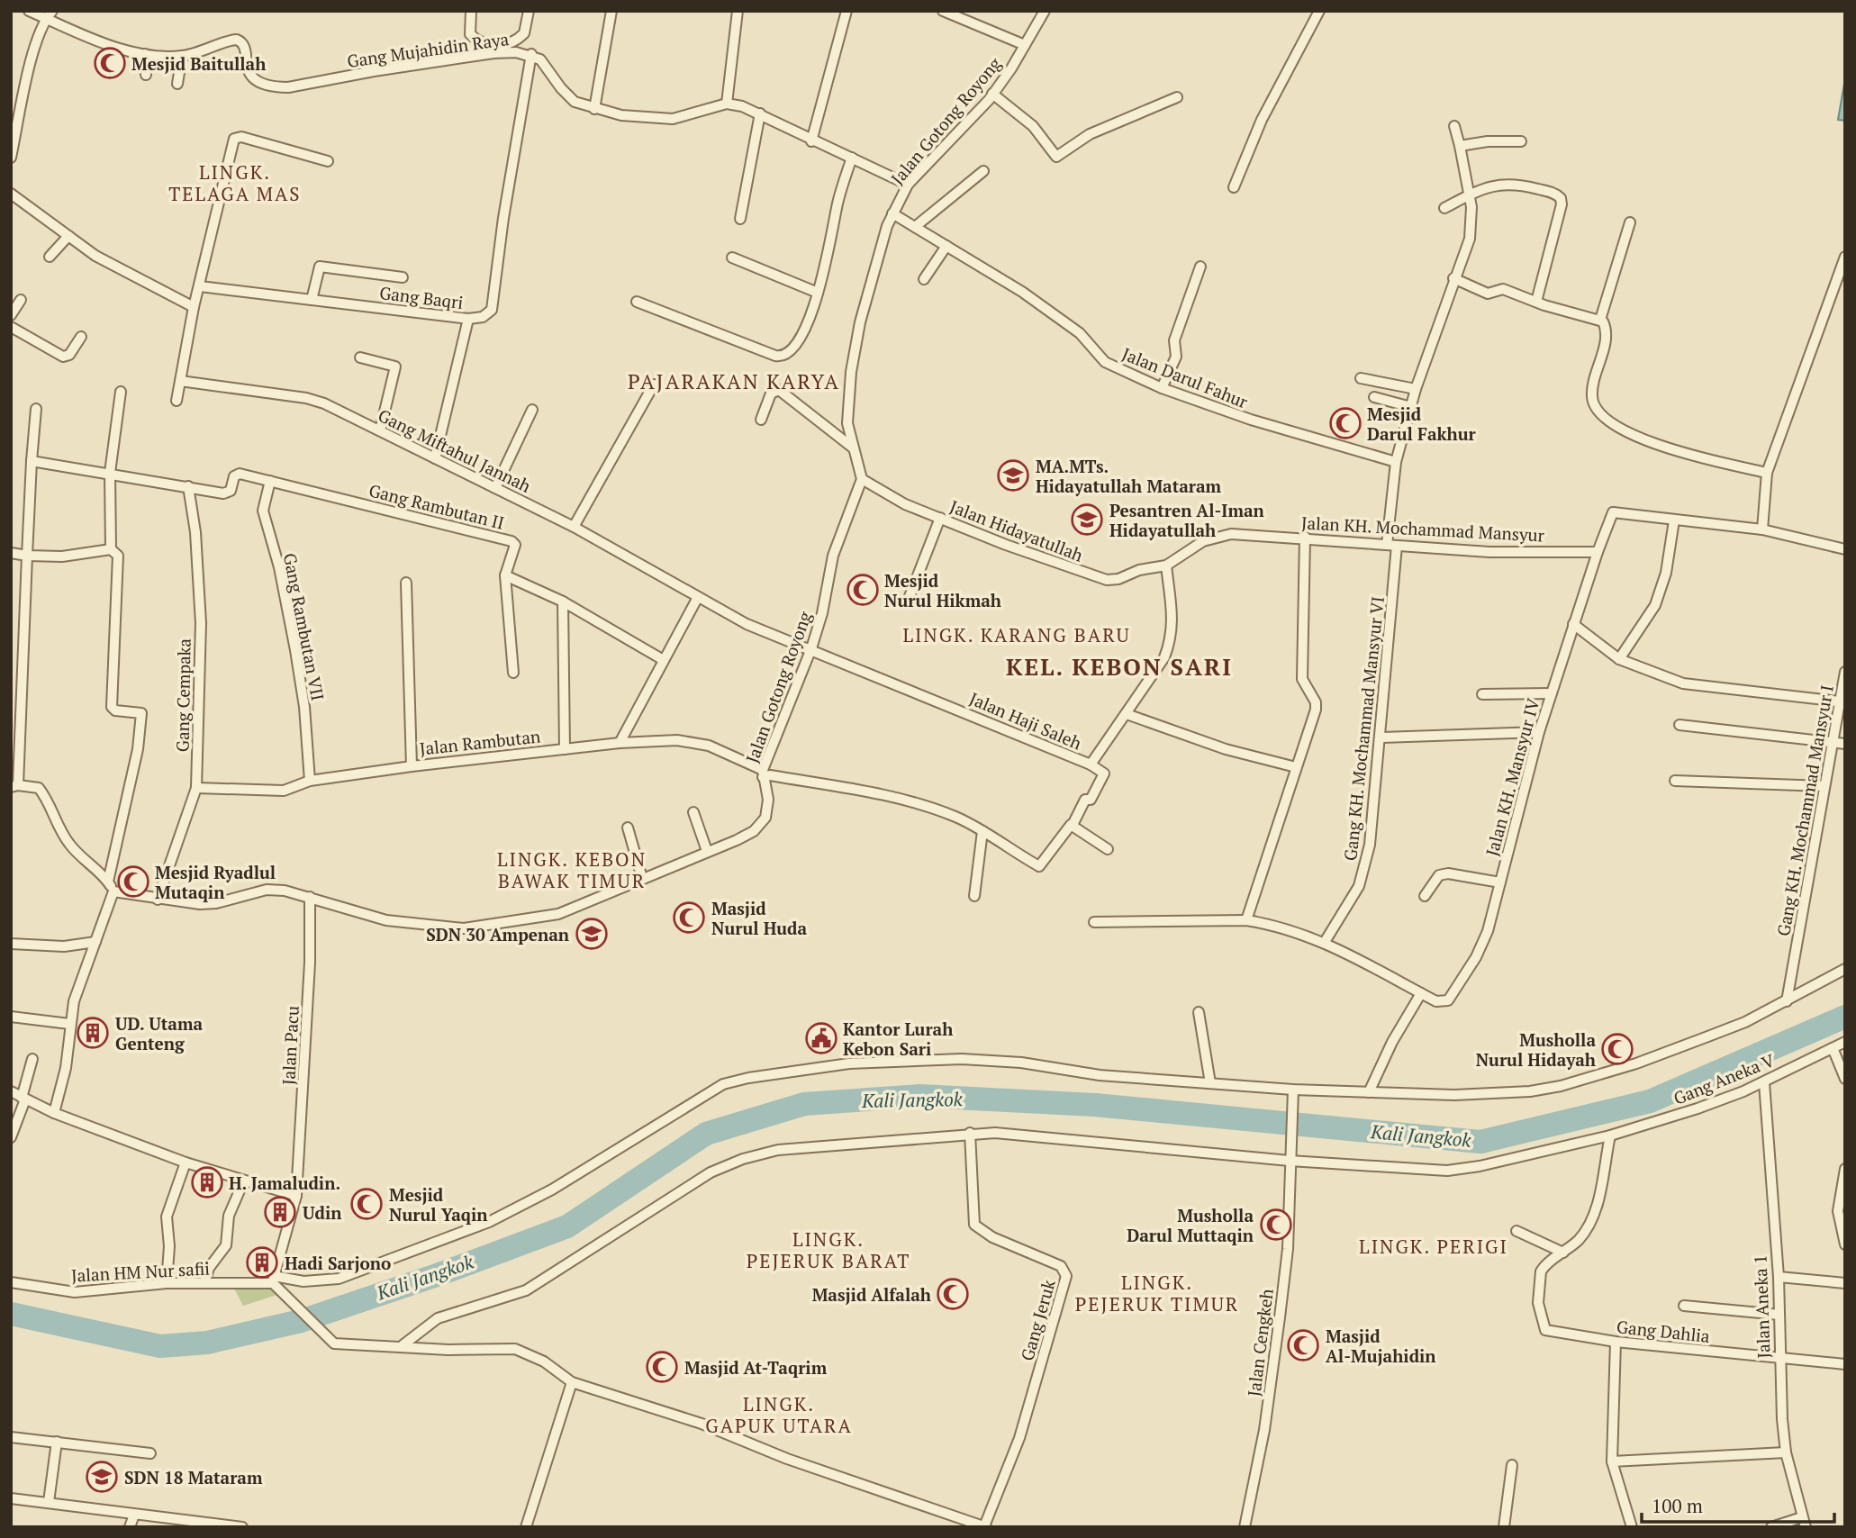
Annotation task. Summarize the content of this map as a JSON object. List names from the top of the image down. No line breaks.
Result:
{"streets":{"street":["Gang Mujahidin Raya","Jalan Gotong Royong","Gang Baqri","Jalan Darul Fahur","Gang Miftahul Jannah","Gang Rambutan II","Jalan KH. Mochammad Mansyur","Jalan Hidayatullah","Gang Rambutan VII","Gang Cempaka","Jalan Haji Saleh","Gang KH. Mochammad Mansyur VI","Jalan Rambutan","Jalan KH. Mansyur IV","Gang KH. Mochammad Mansyur I","Jalan Pacu","Gang Aneka V","Jalan HM Nur safii","Jalan Aneka 1","Gang Jeruk","Gang Dahlia","Jalan Cengkeh"]},"crossings":[["Gang Mujahidin Raya","Gang Baqri"],["Jalan Gotong Royong","Jalan Darul Fahur"],["Jalan Gotong Royong","Jalan Hidayatullah"],["Jalan Gotong Royong","Gang Cempaka"],["Jalan Gotong Royong","Jalan Haji Saleh"],["Jalan Gotong Royong","Jalan Rambutan"],["Jalan Gotong Royong","Jalan Pacu"],["Jalan Darul Fahur","Gang KH. Mochammad Mansyur VI"],["Gang Miftahul Jannah","Jalan Haji Saleh"],["Gang Rambutan II","Gang Rambutan VII"],["Gang Rambutan II","Gang Cempaka"],["Jalan KH. Mochammad Mansyur","Jalan Hidayatullah"],["Jalan KH. Mochammad Mansyur","Jalan Haji Saleh"],["Jalan KH. Mochammad Mansyur","Gang KH. Mochammad Mansyur VI"],["Jalan KH. Mochammad Mansyur","Jalan KH. Mansyur IV"],["Jalan Hidayatullah","Jalan Haji Saleh"],["Gang Rambutan VII","Jalan Rambutan"],["Gang Cempaka","Jalan Rambutan"],["Gang KH. Mochammad Mansyur I","Jalan HM Nur safii"],["Jalan Pacu","Jalan HM Nur safii"],["Gang Aneka V","Jalan Aneka 1"],["Gang Aneka V","Gang Jeruk"],["Gang Aneka V","Jalan Cengkeh"],["Jalan HM Nur safii","Jalan Cengkeh"],["Jalan Aneka 1","Gang Dahlia"]],"districts":["LINGK. TELAGA MAS","PAJARAKAN KARYA","LINGK. KARANG BARU","KEL. KEBON SARI","LINGK. KEBON BAWAK TIMUR","LINGK. PEJERUK BARAT","LINGK. PERIGI","LINGK. PEJERUK TIMUR","LINGK. GAPUK UTARA"],"water":["Kali Jangkok"],"places":{"mosque":["Mesjid Baitullah","Mesjid Darul Fakhur","Mesjid Nurul Hikmah","Mesjid Ryadlul Mutaqin","Masjid Nurul Huda","Musholla Nurul Hidayah","Mesjid Nurul Yaqin","Musholla Darul Muttaqin","Masjid Alfalah","Masjid Al-Mujahidin","Masjid At-Taqrim"],"school or university":["MA.MTs. Hidayatullah Mataram","Pesantren Al-Iman Hidayatullah","SDN 30 Ampenan","SDN 18 Mataram"],"building":["UD. Utama Genteng","H. Jamaludin.","Udin","Hadi Sarjono"],"public building":["Kantor Lurah Kebon Sari"]},"scale_bar":"100 m"}
